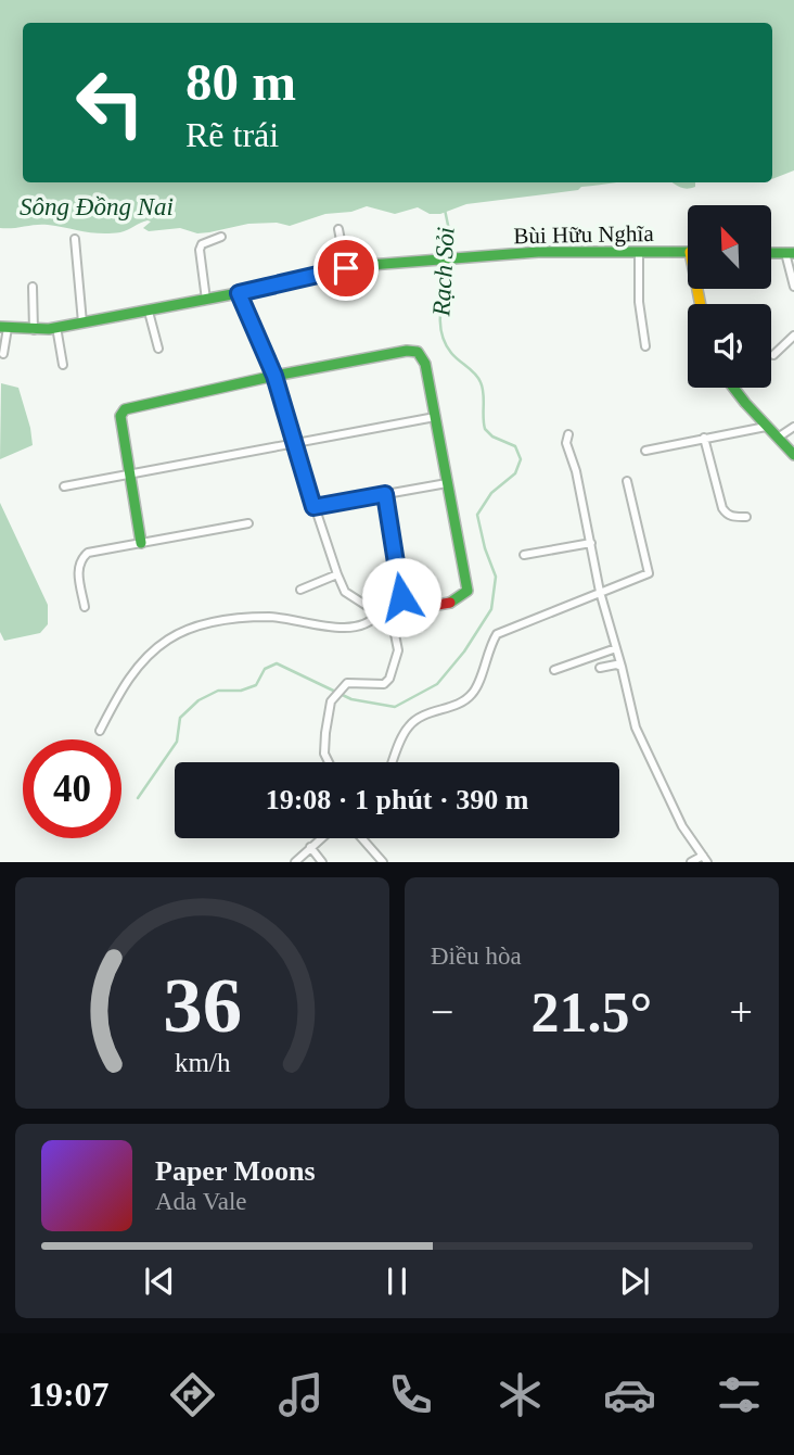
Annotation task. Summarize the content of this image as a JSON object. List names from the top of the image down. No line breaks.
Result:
{"streets":{"main road":["Bùi Hữu Nghĩa"]},"water":["Sông Đồng Nai","Rạch Sỏi"],"north":"top left","page":{"turn":["80 m","Rẽ trái"],"limit":"40","trip":"19:08 · 1 phút · 390 m","tile":"Điều hòa","heat":["−","21.5°","+"],"song":["Paper Moons","Ada Vale"],"tabs":"19:07","gauge":["36","km/h"]}}
